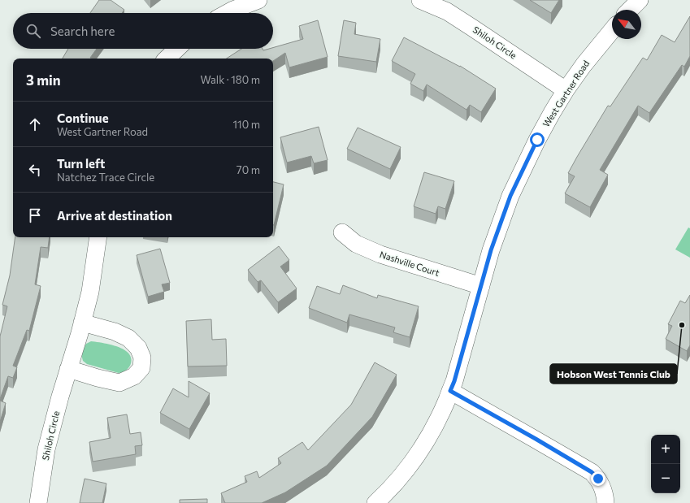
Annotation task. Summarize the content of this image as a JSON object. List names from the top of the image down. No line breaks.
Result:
{"streets":{"street":["Shiloh Circle","West Gartner Road","Nashville Court"]},"crossings":[["Shiloh Circle","West Gartner Road"],["West Gartner Road","Nashville Court"]],"places":["Hobson West Tennis Club"],"north":"top left","page":{"search":"Search here","heading":["3 min","Walk · 180 m"],"list":[["Continue","West Gartner Road","110 m"],["Turn left","Natchez Trace Circle","70 m"],"Arrive at destination"],"map_buttons":["+","−"]}}
